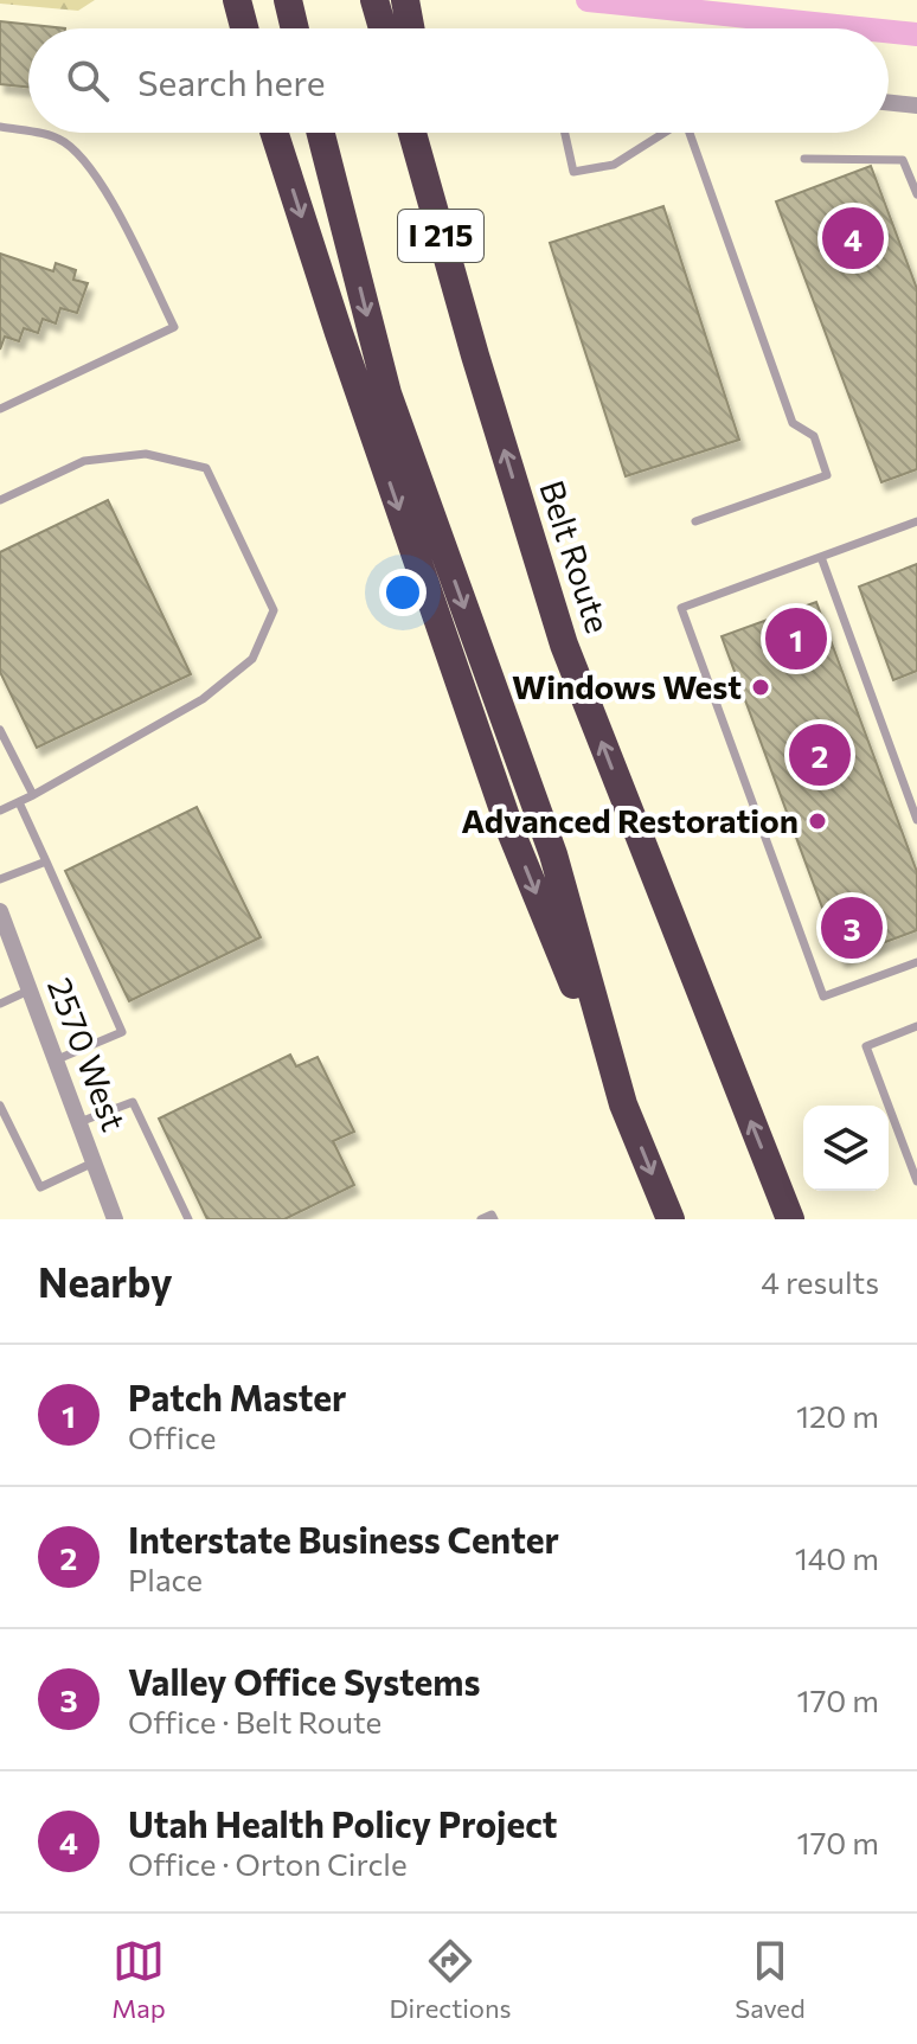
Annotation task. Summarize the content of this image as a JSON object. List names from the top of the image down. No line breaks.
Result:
{"streets":{"highway":["I 215","Belt Route"],"street":["2570 West"]},"places":["Windows West","Advanced Restoration"],"page":{"search":"Search here","pins":["4","1","2","3"],"heading":["Nearby","4 results"],"list":[{"mark":"1","name":"Patch Master","note":"Office","value":"120 m"},{"mark":"2","name":"Interstate Business Center","note":"Place","value":"140 m"},{"mark":"3","name":"Valley Office Systems","note":"Office · Belt Route","value":"170 m"},{"mark":"4","name":"Utah Health Policy Project","note":"Office · Orton Circle","value":"170 m"}],"nav":["Map","Directions","Saved"]}}
